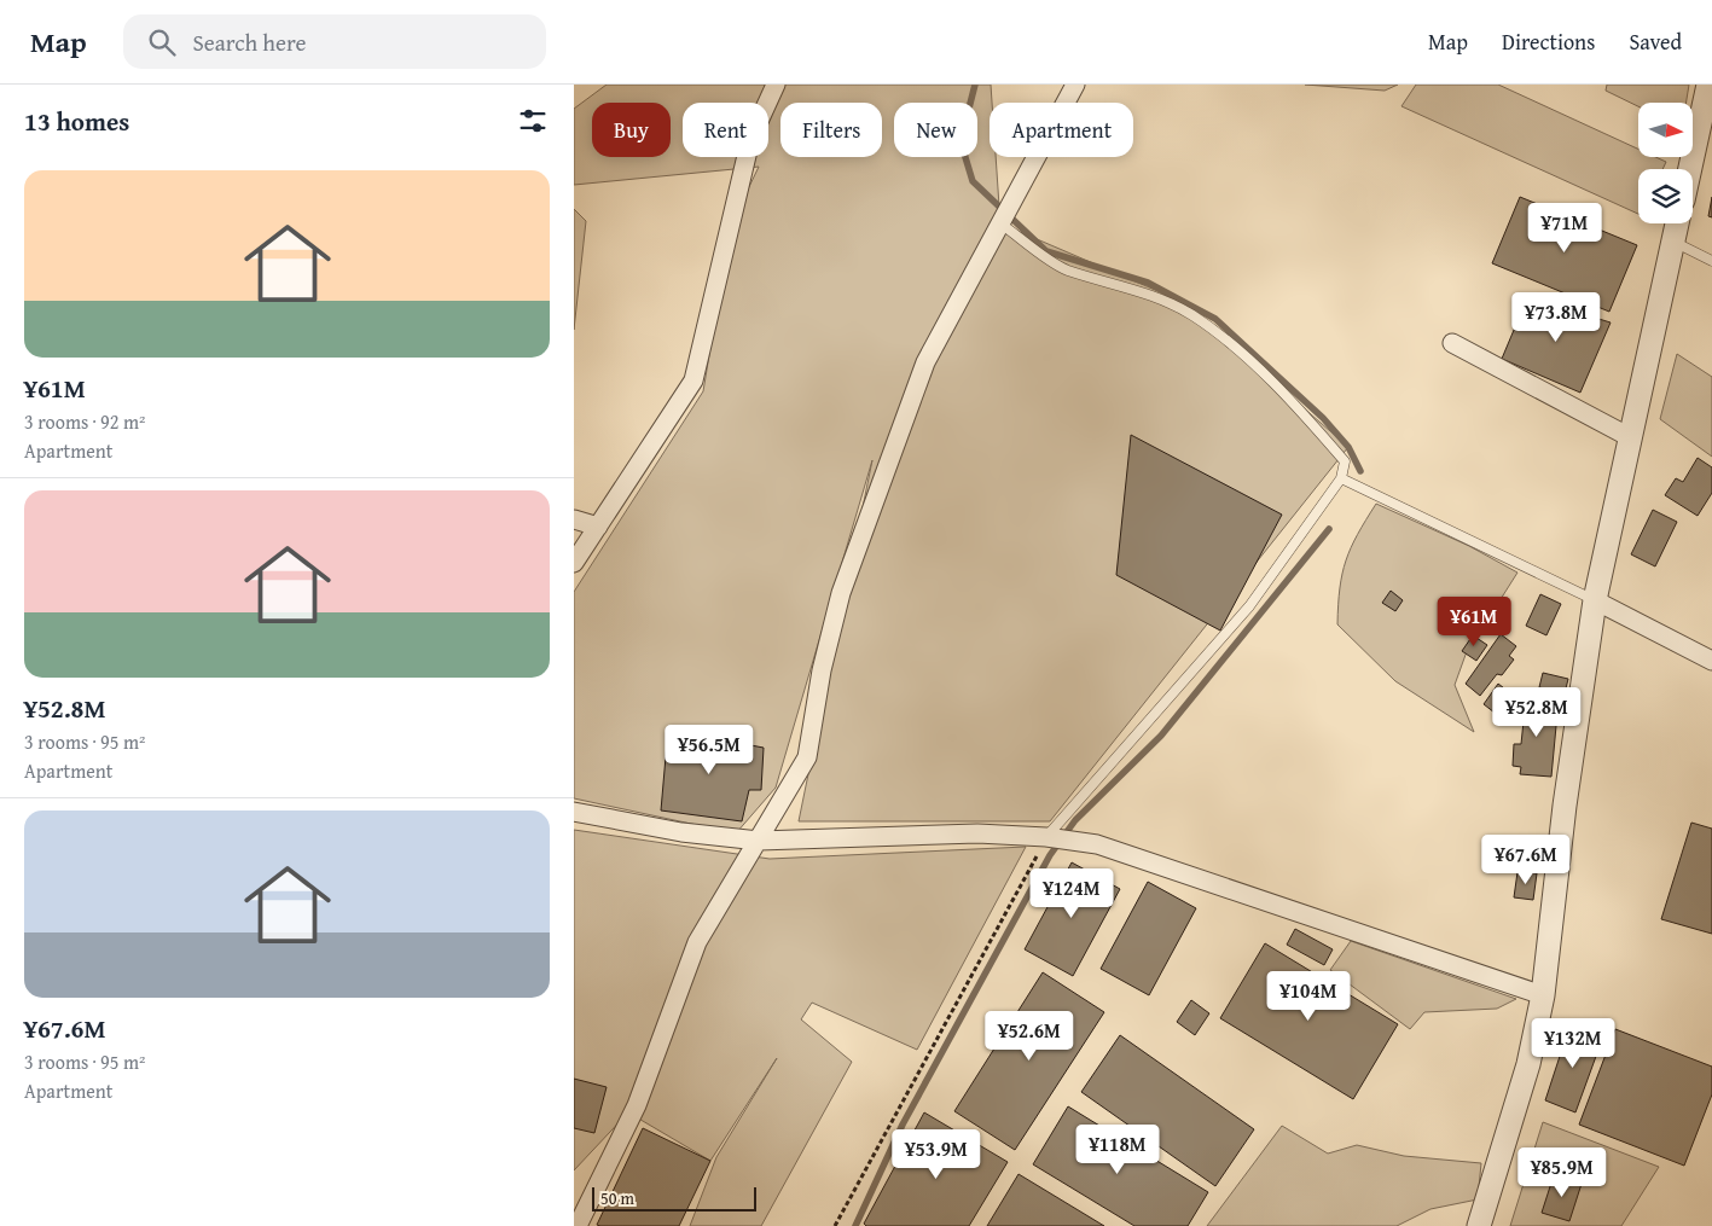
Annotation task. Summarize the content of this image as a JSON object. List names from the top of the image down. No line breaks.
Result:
{"scale_bar":"50 m","north":"right","page":{"header":"Map","search":"Search here","nav":["Map","Directions","Saved"],"heading":"13 homes","chip":["Buy","Rent","Filters","New","Apartment"],"list":[{"name":"¥61M","note":"3 rooms · 92 m² · Apartment"},{"name":"¥52.8M","note":"3 rooms · 95 m² · Apartment"},{"name":"¥67.6M","note":"3 rooms · 95 m² · Apartment"}],"price":["¥71M","¥73.8M","¥61M","¥52.8M","¥56.5M","¥67.6M","¥124M","¥104M","¥52.6M","¥132M","¥118M","¥53.9M","¥85.9M"],"scale":"50 m"}}
